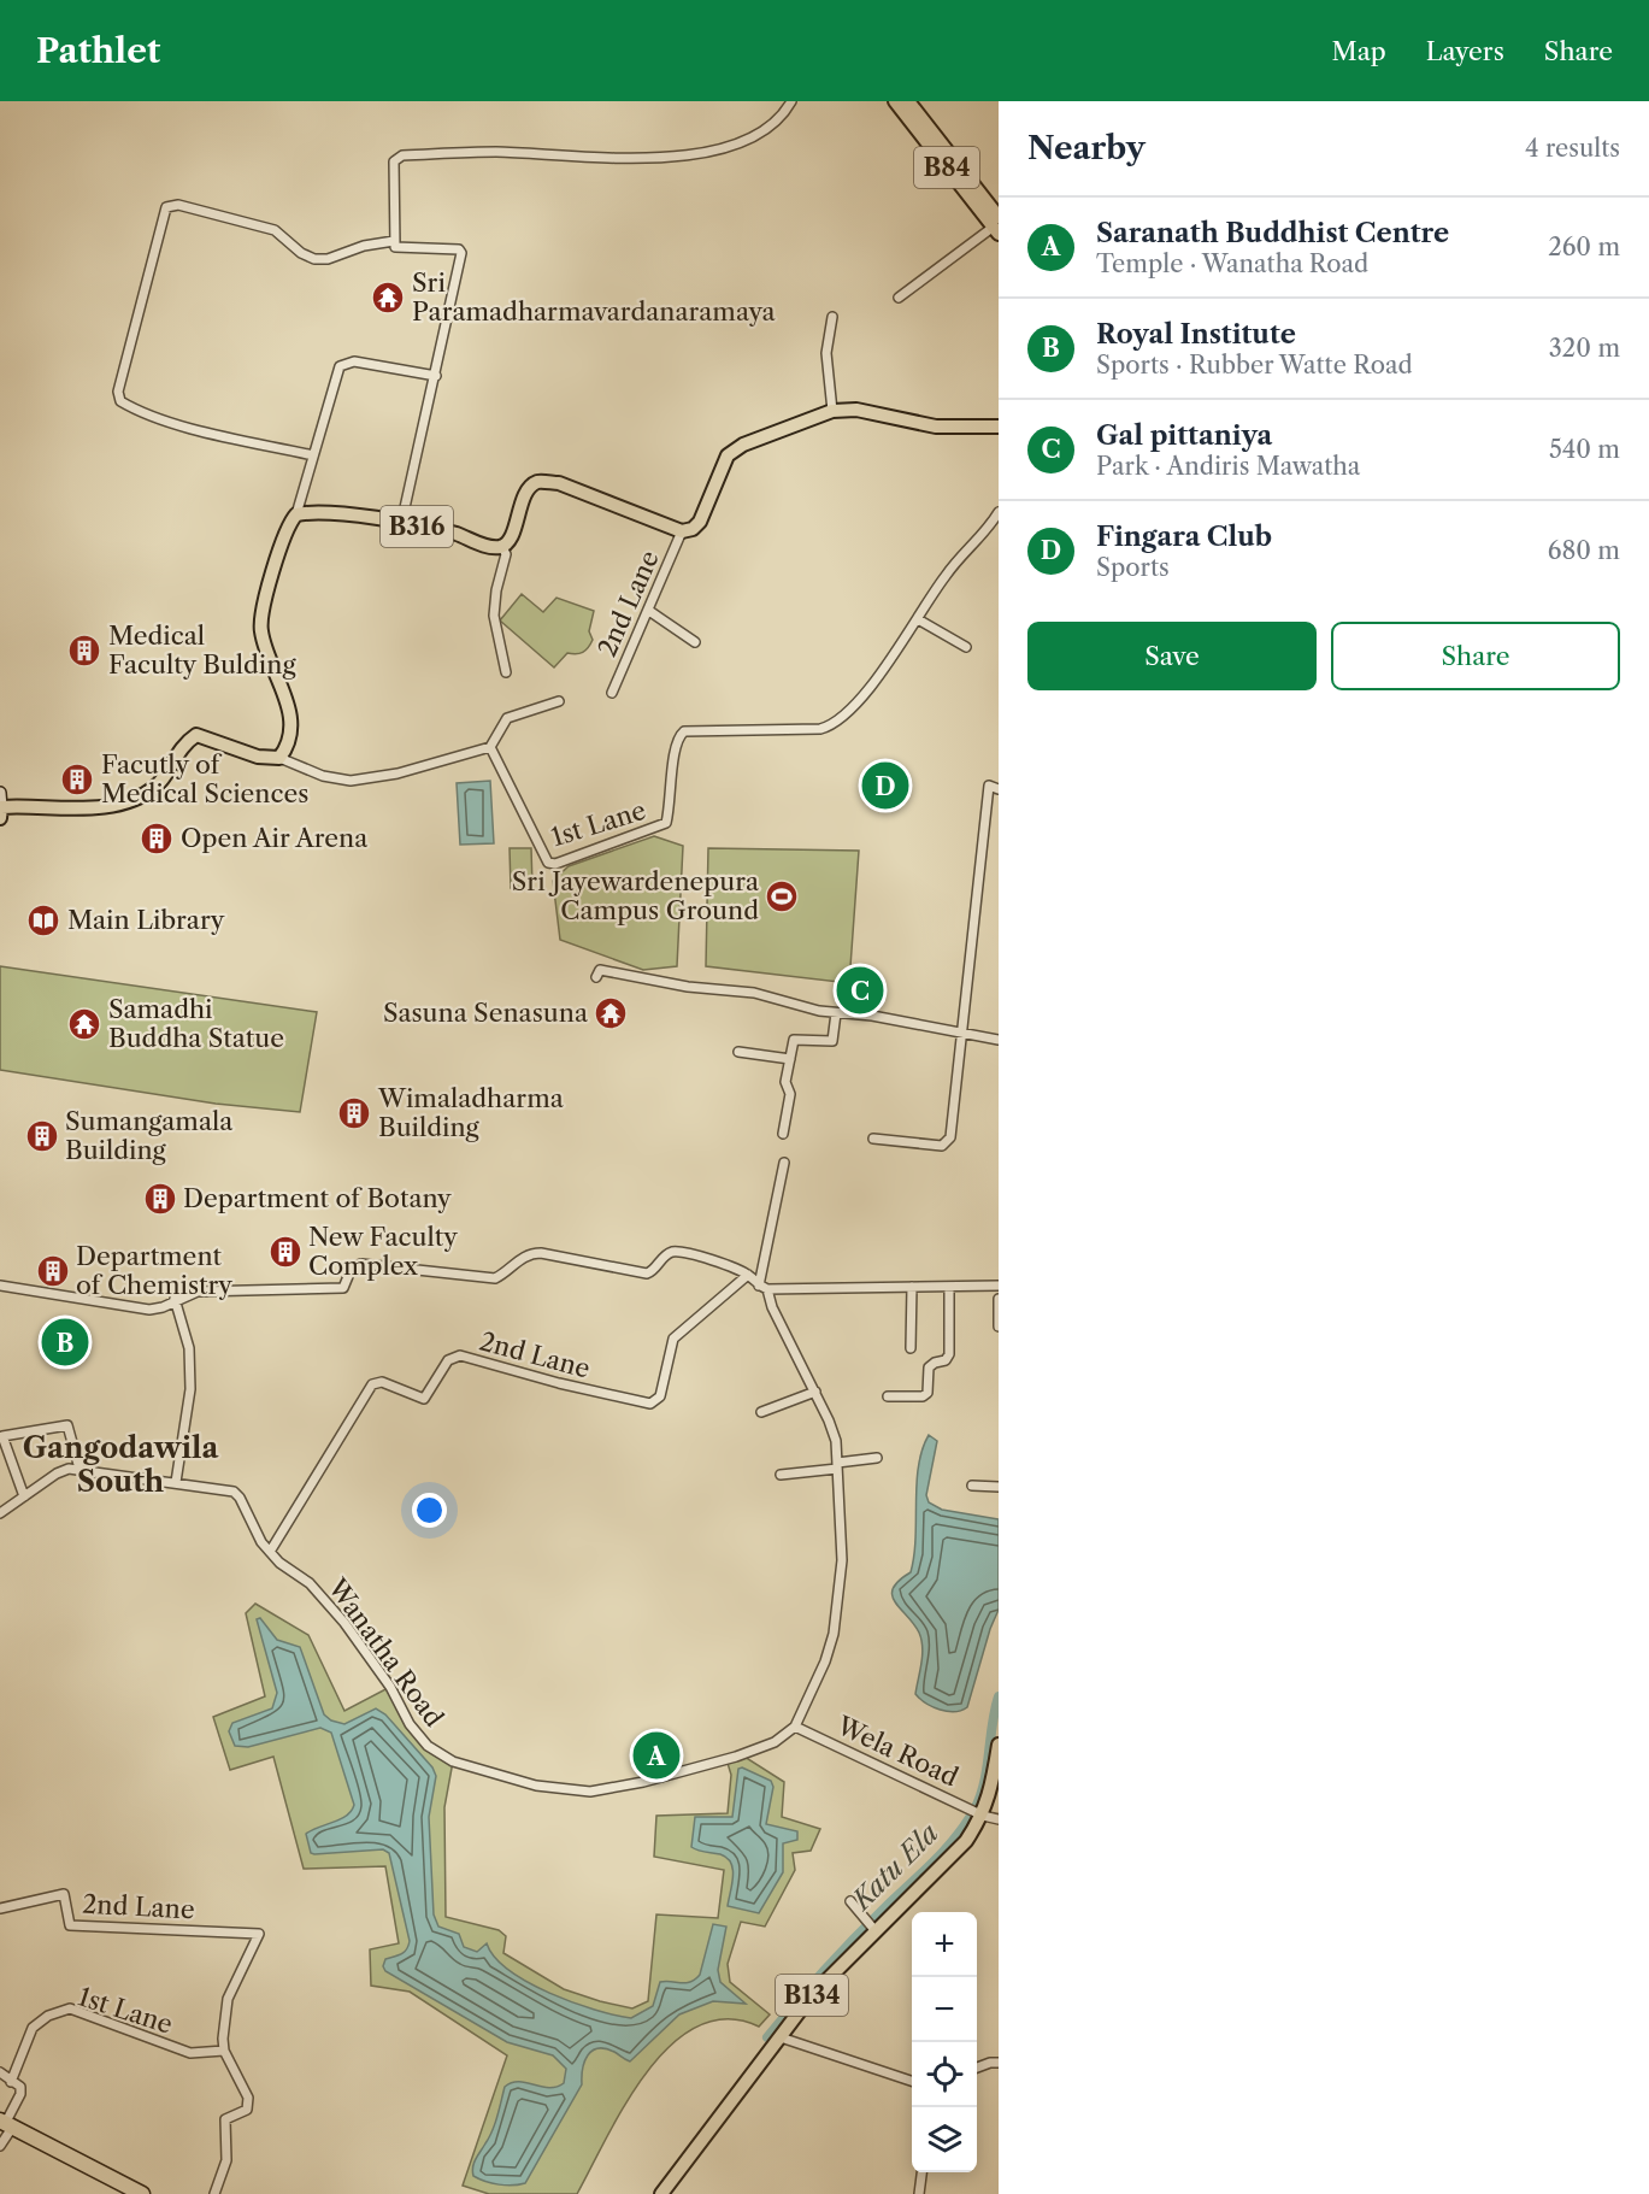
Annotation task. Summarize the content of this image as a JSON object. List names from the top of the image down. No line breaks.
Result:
{"streets":{"main road":["B84","B316","B134"],"street":["2nd Lane","1st Lane","Wanatha Road","Wela Road"]},"crossings":[["2nd Lane","1st Lane"],["2nd Lane","Wanatha Road"],["Wanatha Road","Wela Road"],["Wela Road","B134"]],"districts":["Gangodawila South"],"water":["Katu Ela"],"places":{"temple":["Sri Paramadharmavardanaramaya","Sasuna Senasuna","Samadhi Buddha Statue"],"building":["Medical Faculty Bulding","Facutly of Medical Sciences","Open Air Arena","Wimaladharma Building","Sumangamala Building","Department of Botany","New Faculty Complex","Department of Chemistry"],"sports":["Sri Jayewardenepura Campus Ground"],"library":["Main Library"]},"page":{"header":"Pathlet","nav":["Map","Layers","Share"],"heading":["Nearby","4 results"],"list":[{"mark":"A","name":"Saranath Buddhist Centre","note":"Temple · Wanatha Road","value":"260 m"},{"mark":"B","name":"Royal Institute","note":"Sports · Rubber Watte Road","value":"320 m"},{"mark":"C","name":"Gal pittaniya","note":"Park · Andiris Mawatha","value":"540 m"},{"mark":"D","name":"Fingara Club","note":"Sports","value":"680 m"}],"buttons":["Save","Share"],"pins":["D","C","B","A"],"map_buttons":["+","−"]}}
